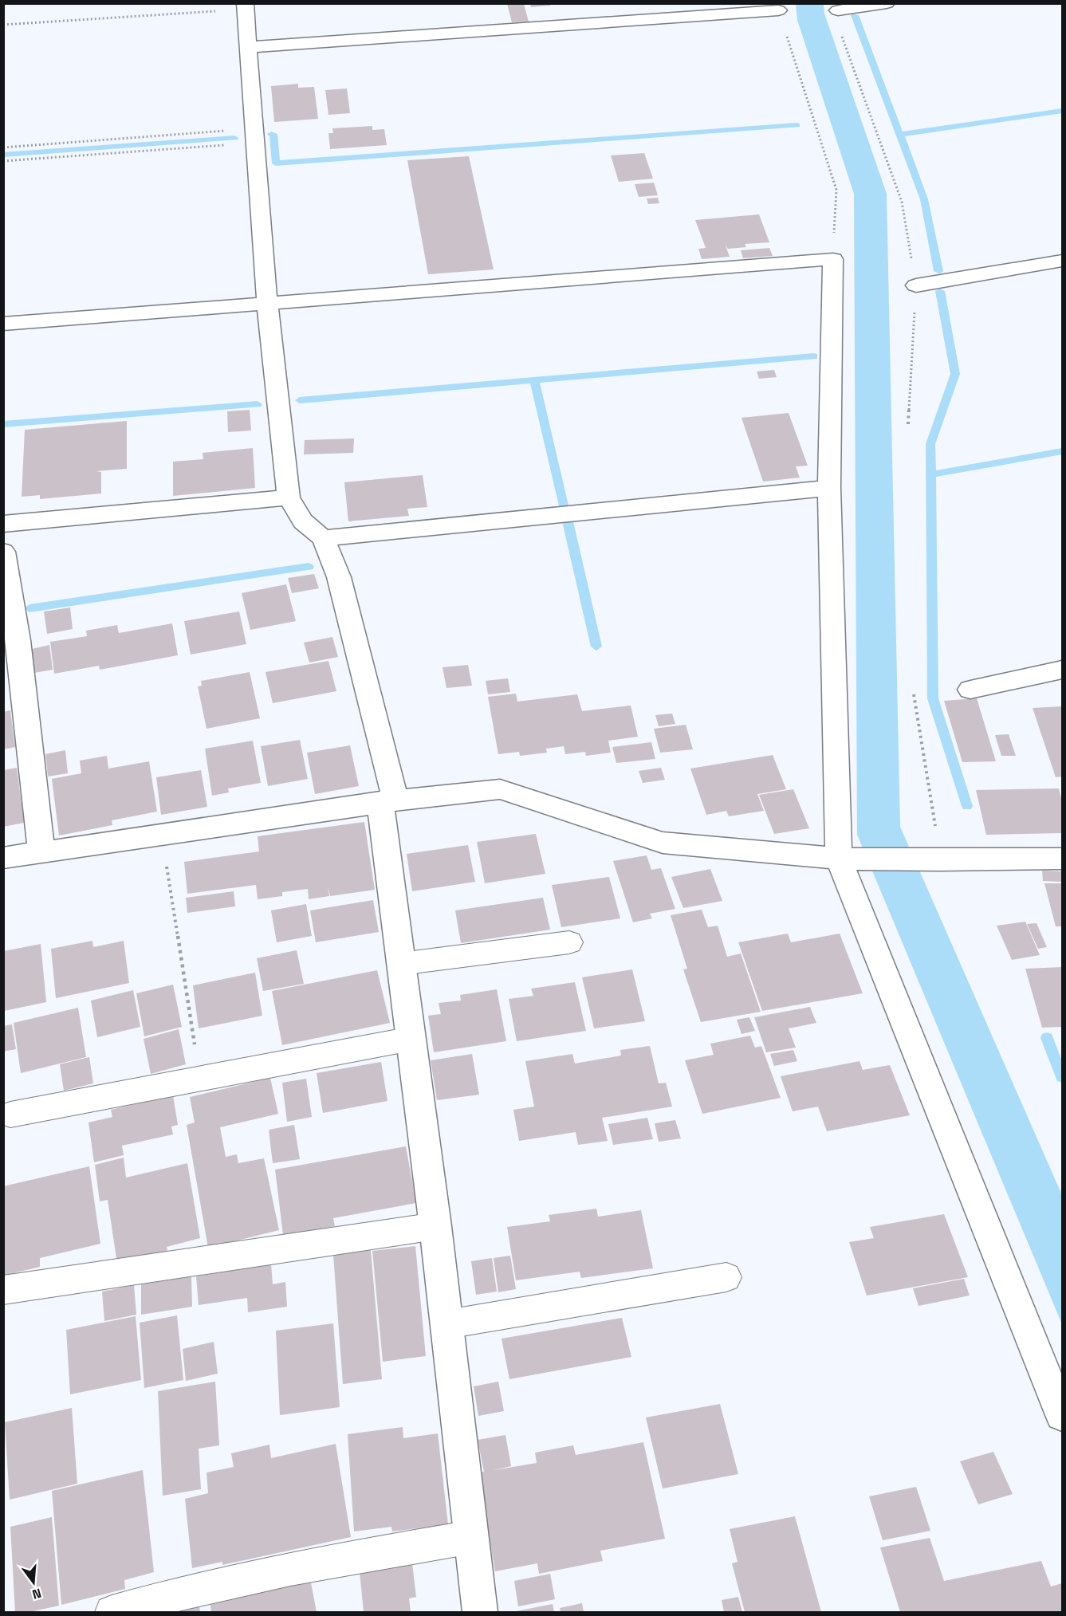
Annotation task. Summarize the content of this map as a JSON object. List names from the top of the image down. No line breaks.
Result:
{"north":"bottom"}
